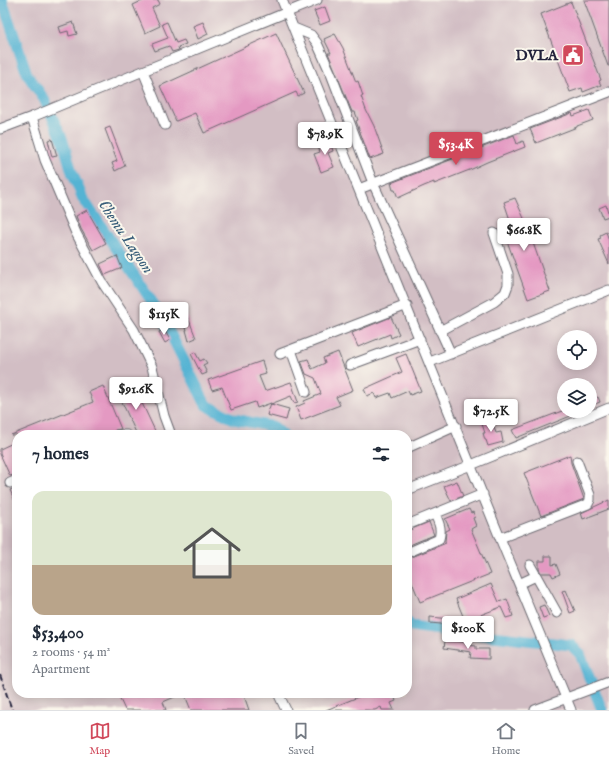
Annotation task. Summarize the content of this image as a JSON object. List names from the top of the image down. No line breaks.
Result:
{"water":["Chemu Lagoon"],"places":{"public building":["DVLA"]},"page":{"price":["$78.9K","$53.4K","$66.8K","$115K","$91.6K","$72.5K","$100K"],"heading":"7 homes","list":[{"name":"$53,400","note":"2 rooms · 54 m² · Apartment"}],"tabs":["Map","Saved","Home"]}}
